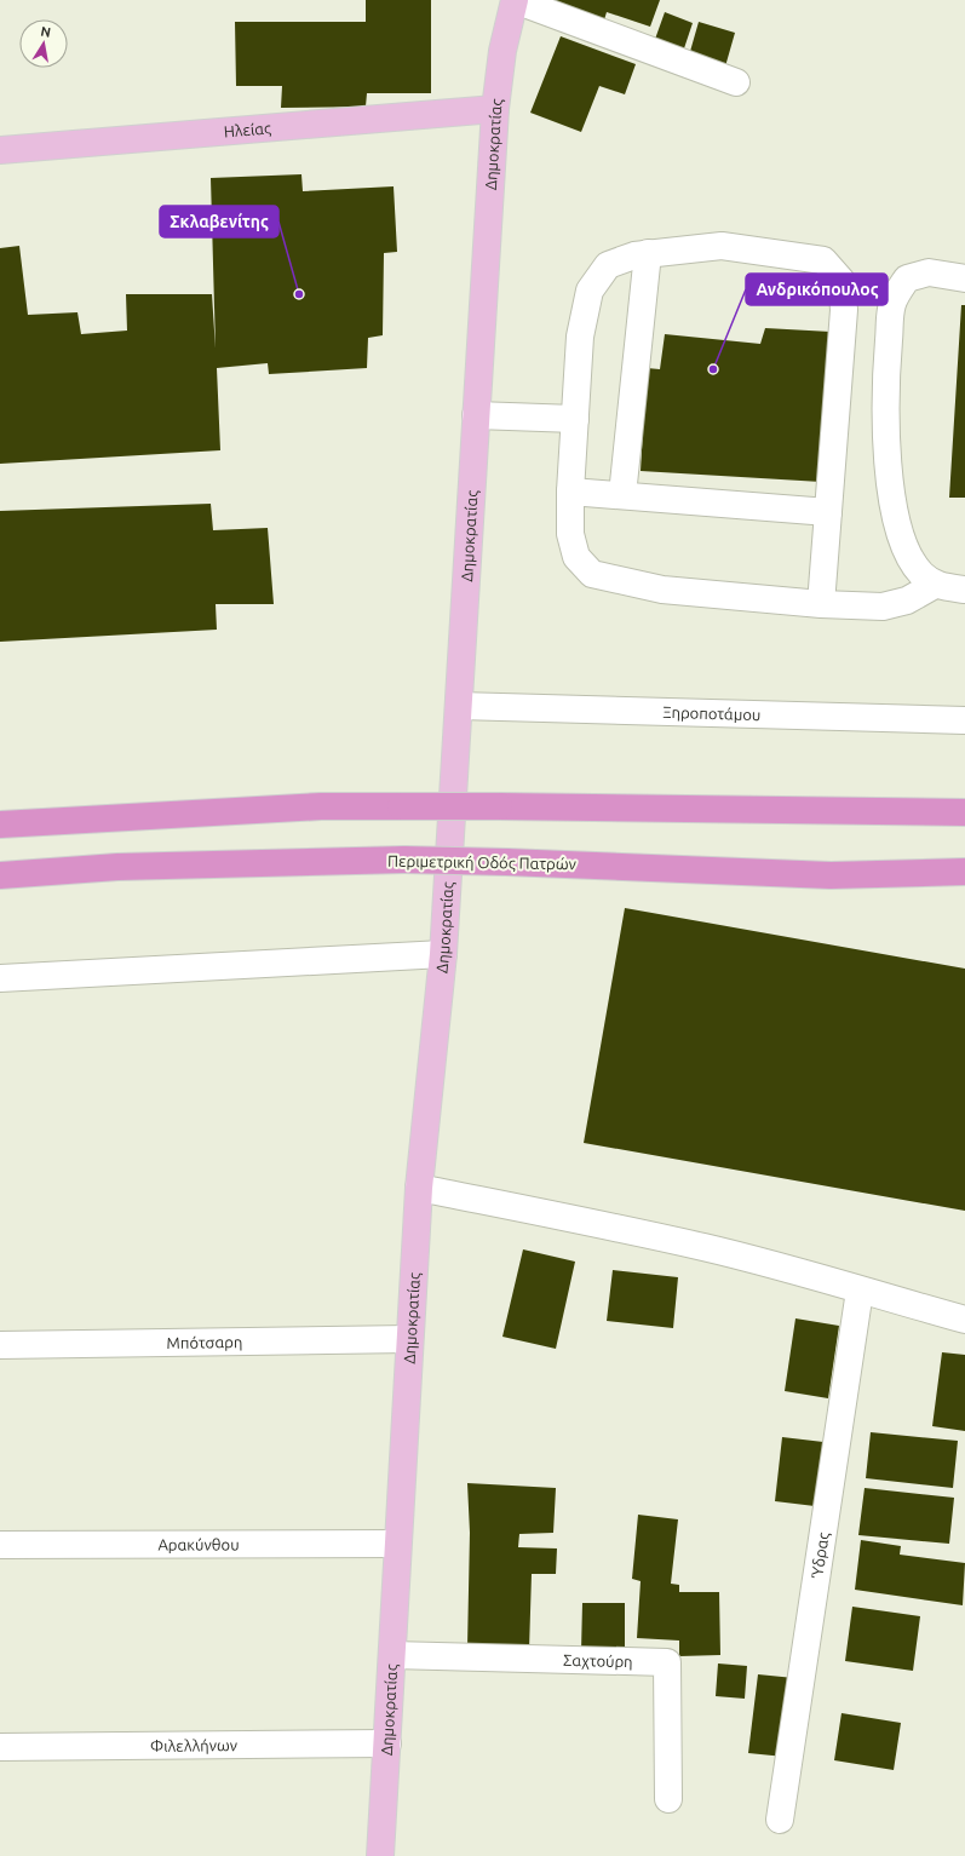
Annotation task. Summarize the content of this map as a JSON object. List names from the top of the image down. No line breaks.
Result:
{"streets":{"highway":["Περιμετρική Οδός Πατρών"],"main road":["Ηλείας","Δημοκρατίας"],"street":["Ξηροποτάμου","Μπότσαρη","Αρακύνθου","Ύδρας","Σαχτούρη","Φιλελλήνων"]},"crossings":[["Ηλείας","Δημοκρατίας"],["Δημοκρατίας","Ξηροποτάμου"],["Δημοκρατίας","Μπότσαρη"],["Δημοκρατίας","Αρακύνθου"],["Δημοκρατίας","Σαχτούρη"],["Δημοκρατίας","Φιλελλήνων"]],"places":["Σκλαβενίτης","Ανδρικόπουλος"],"north":"top"}
